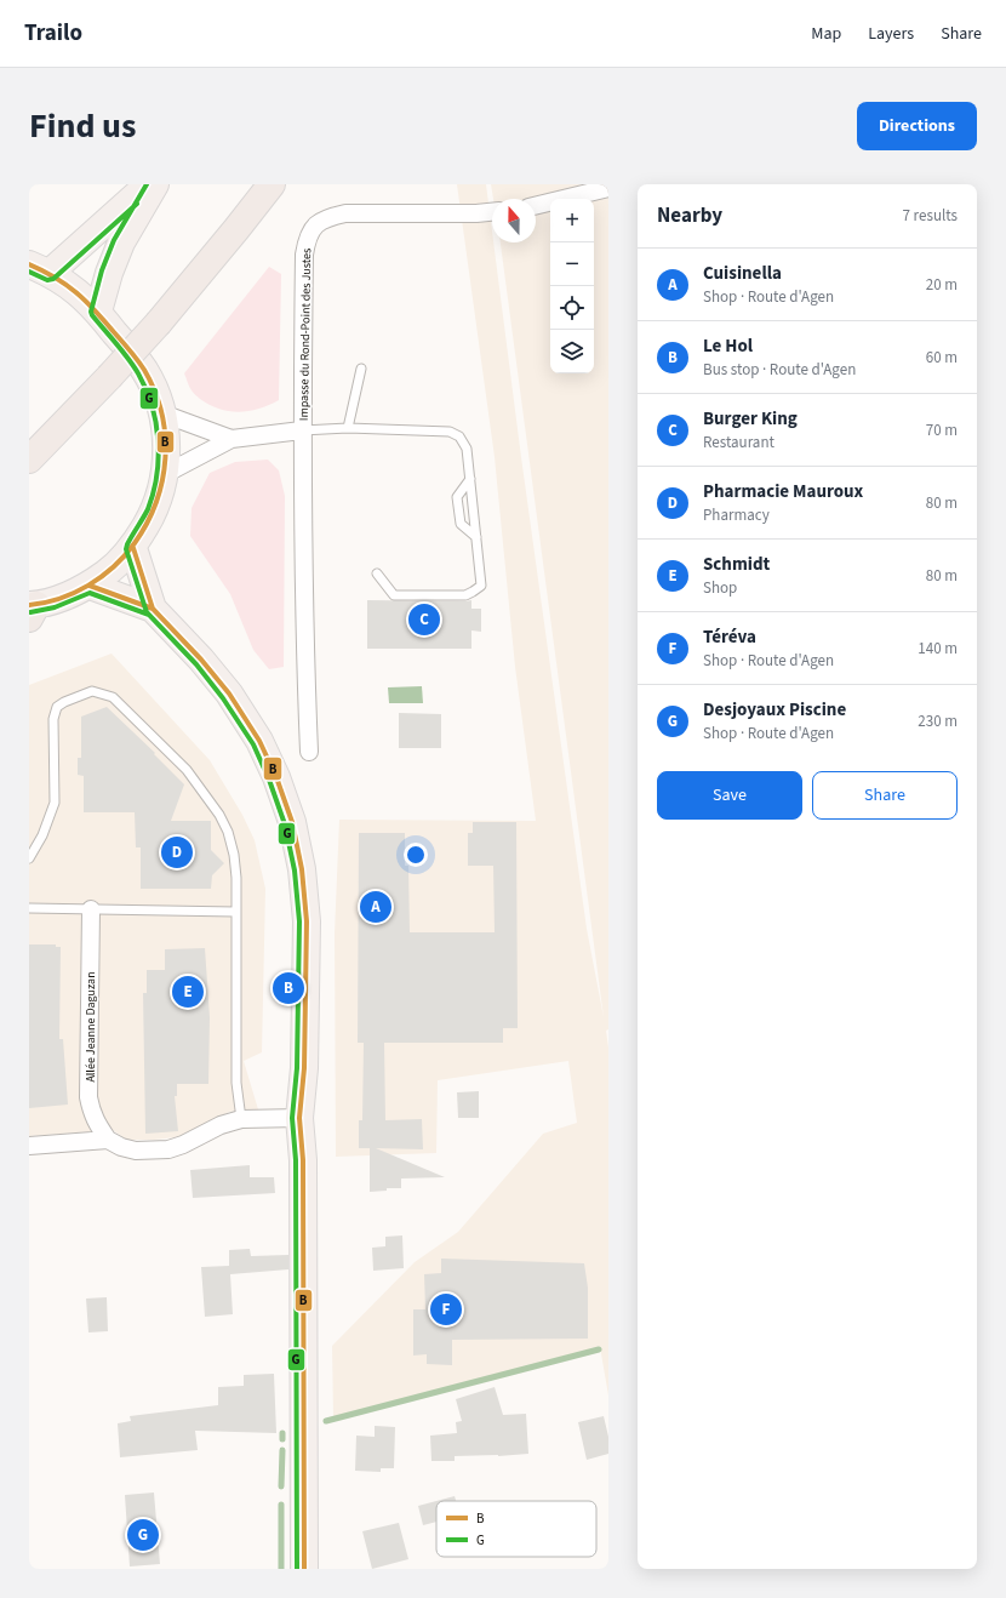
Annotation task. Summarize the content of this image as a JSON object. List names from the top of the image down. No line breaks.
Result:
{"streets":{"street":["Impasse du Rond-Point des Justes","Allée Jeanne Daguzan"]},"lines":["transit line G","transit line B"],"legend":["B","G"],"north":"top","page":{"header":"Trailo","nav":["Map","Layers","Share"],"title":"Find us","buttons":["Directions",["Save","Share"]],"heading":["Nearby","7 results"],"map_buttons":["+","−"],"list":[{"mark":"A","name":"Cuisinella","note":"Shop · Route d'Agen","value":"20 m"},{"mark":"B","name":"Le Hol","note":"Bus stop · Route d'Agen","value":"60 m"},{"mark":"C","name":"Burger King","note":"Restaurant","value":"70 m"},{"mark":"D","name":"Pharmacie Mauroux","note":"Pharmacy","value":"80 m"},{"mark":"E","name":"Schmidt","note":"Shop","value":"80 m"},{"mark":"F","name":"Téréva","note":"Shop · Route d'Agen","value":"140 m"},{"mark":"G","name":"Desjoyaux Piscine","note":"Shop · Route d'Agen","value":"230 m"}],"pins":["C","D","A","B","E","F","G"]}}
